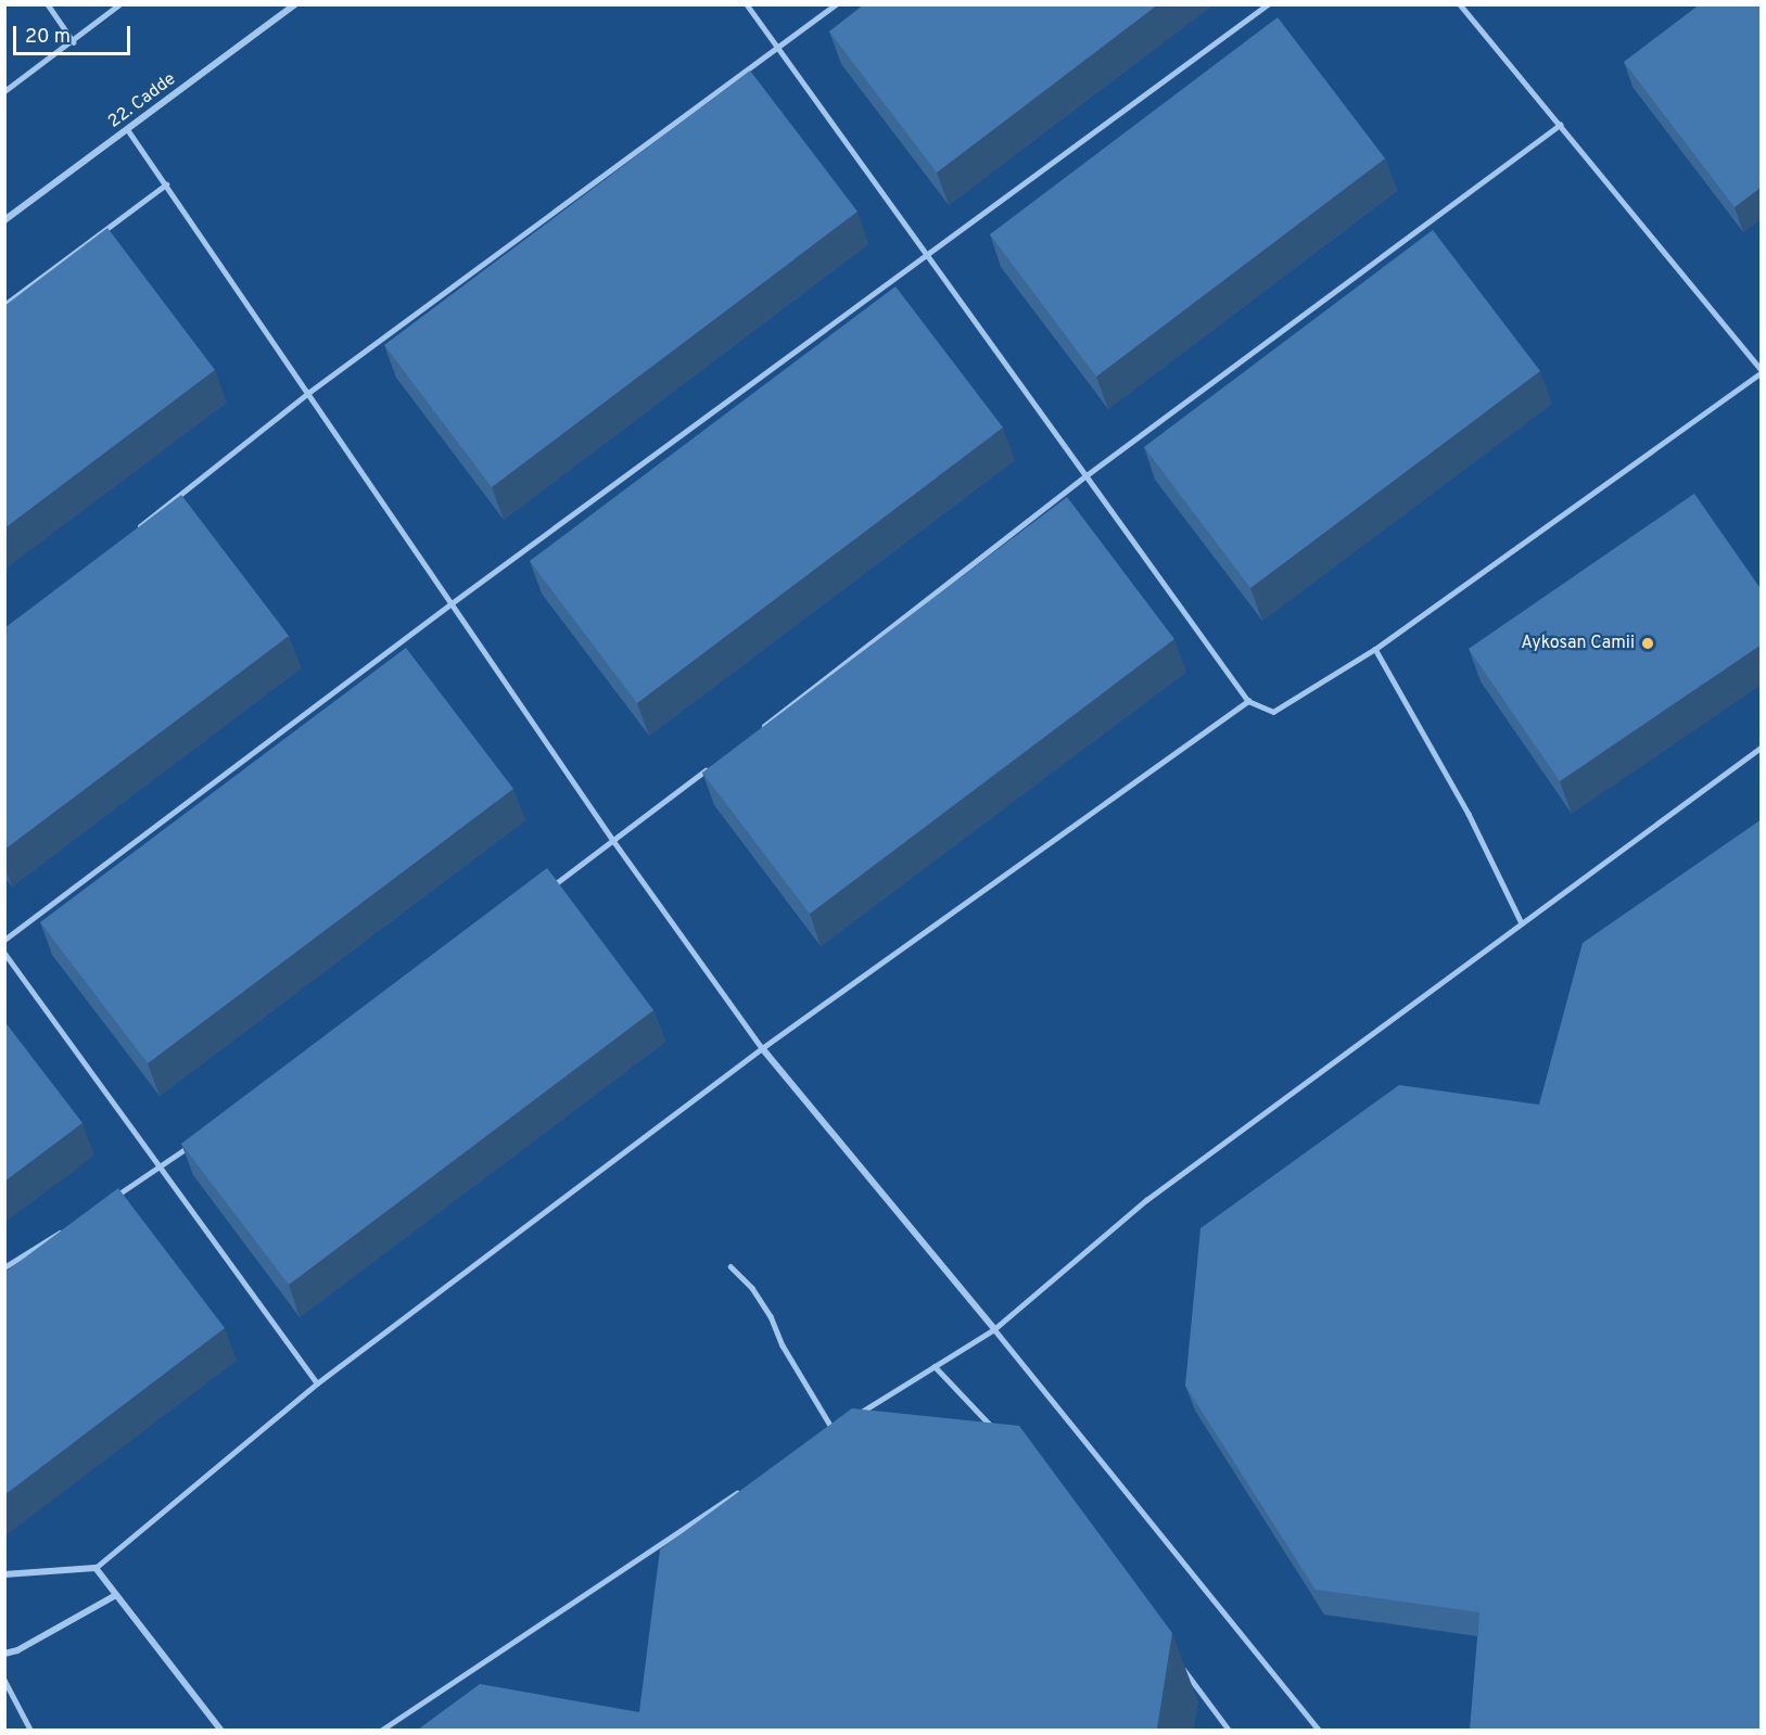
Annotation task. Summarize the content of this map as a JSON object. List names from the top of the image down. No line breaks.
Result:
{"streets":{"street":["22. Cadde"]},"places":["Aykosan Camii"],"scale_bar":"20 m"}
